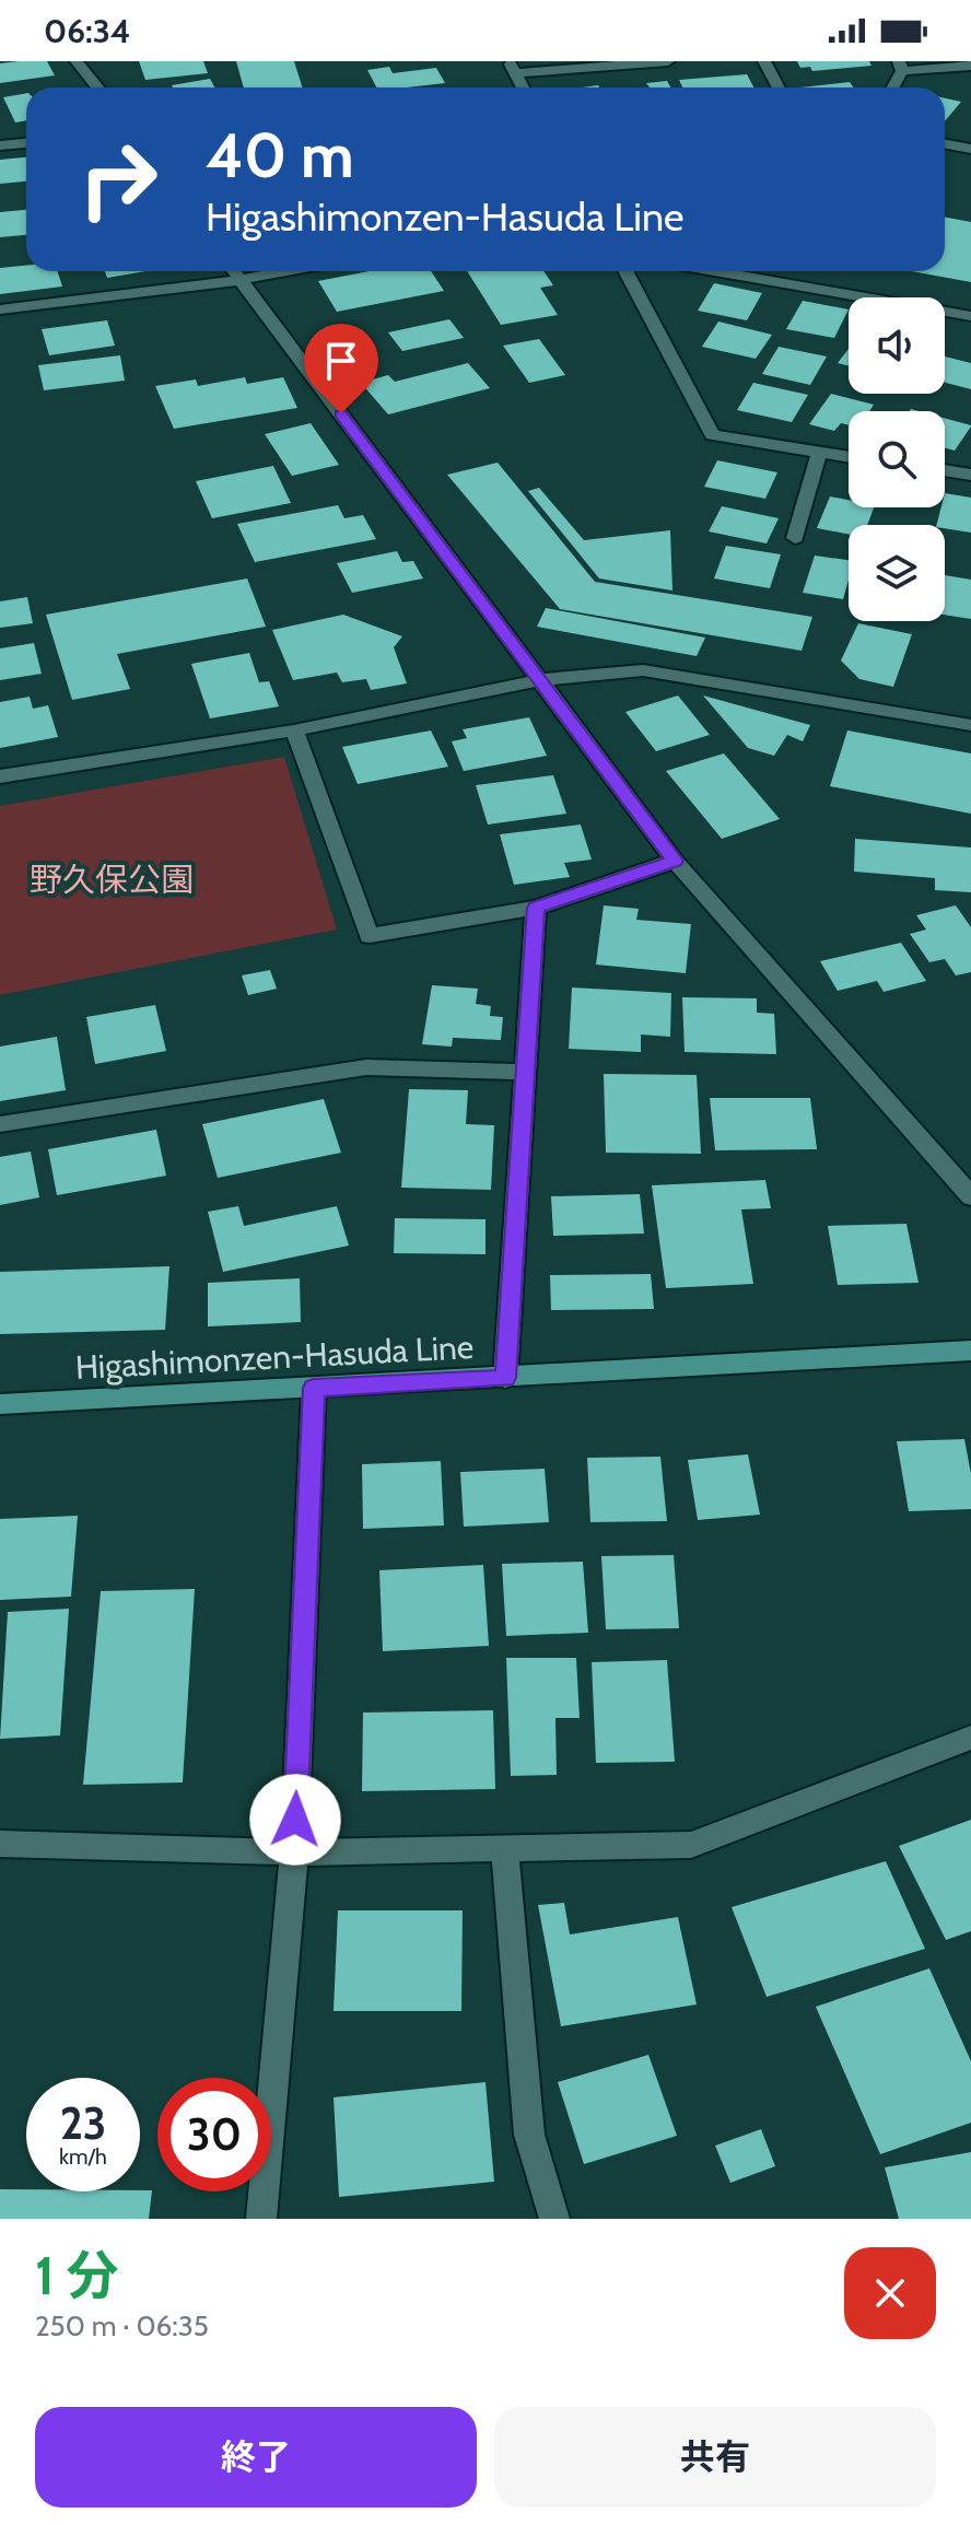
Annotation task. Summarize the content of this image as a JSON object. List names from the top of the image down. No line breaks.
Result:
{"streets":{"main road":["Higashimonzen-Hasuda Line"]},"parks":["野久保公園"],"page":{"status":"06:34","turn":["40 m","Higashimonzen-Hasuda Line"],"speed":"23 km/h","limit":"30","heading":["1 分","250 m · 06:35"],"buttons":["終了","共有"]}}
